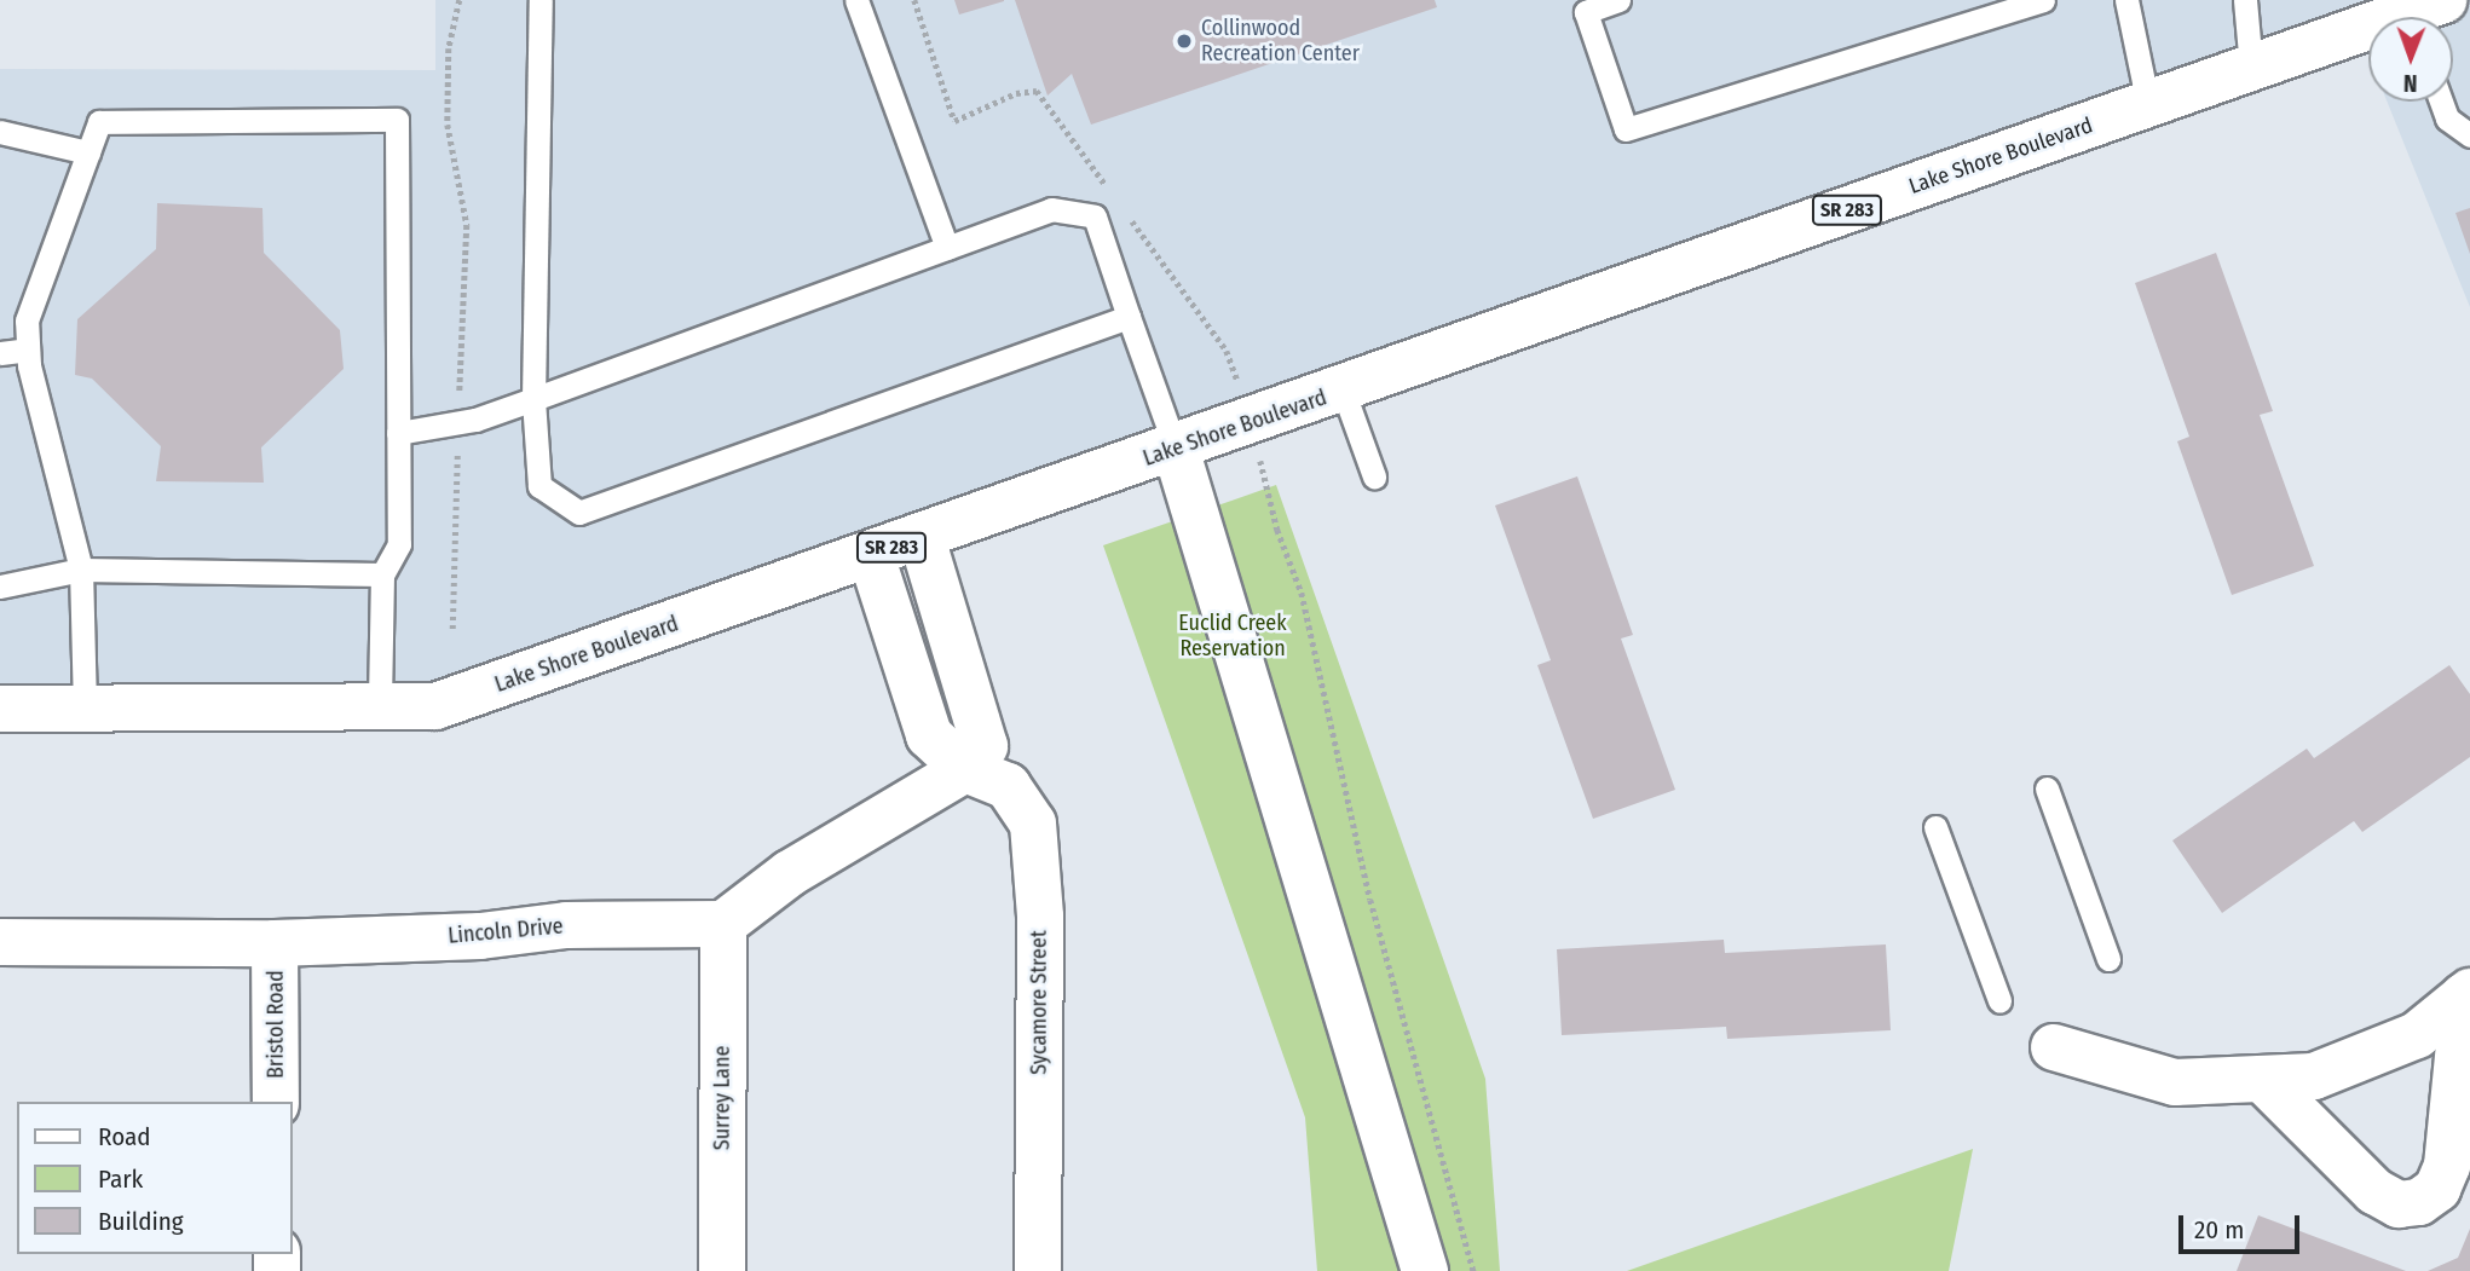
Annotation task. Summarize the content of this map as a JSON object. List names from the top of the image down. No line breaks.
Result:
{"streets":{"street":["Lake Shore Boulevard","SR 283","Lincoln Drive","Sycamore Street","Bristol Road","Surrey Lane"]},"crossings":[["Lake Shore Boulevard","Sycamore Street"],["Lincoln Drive","Bristol Road"],["Lincoln Drive","Surrey Lane"]],"parks":["Euclid Creek Reservation"],"places":["Collinwood Recreation Center"],"legend":["Road","Park","Building"],"scale_bar":"20 m","north":"bottom"}
